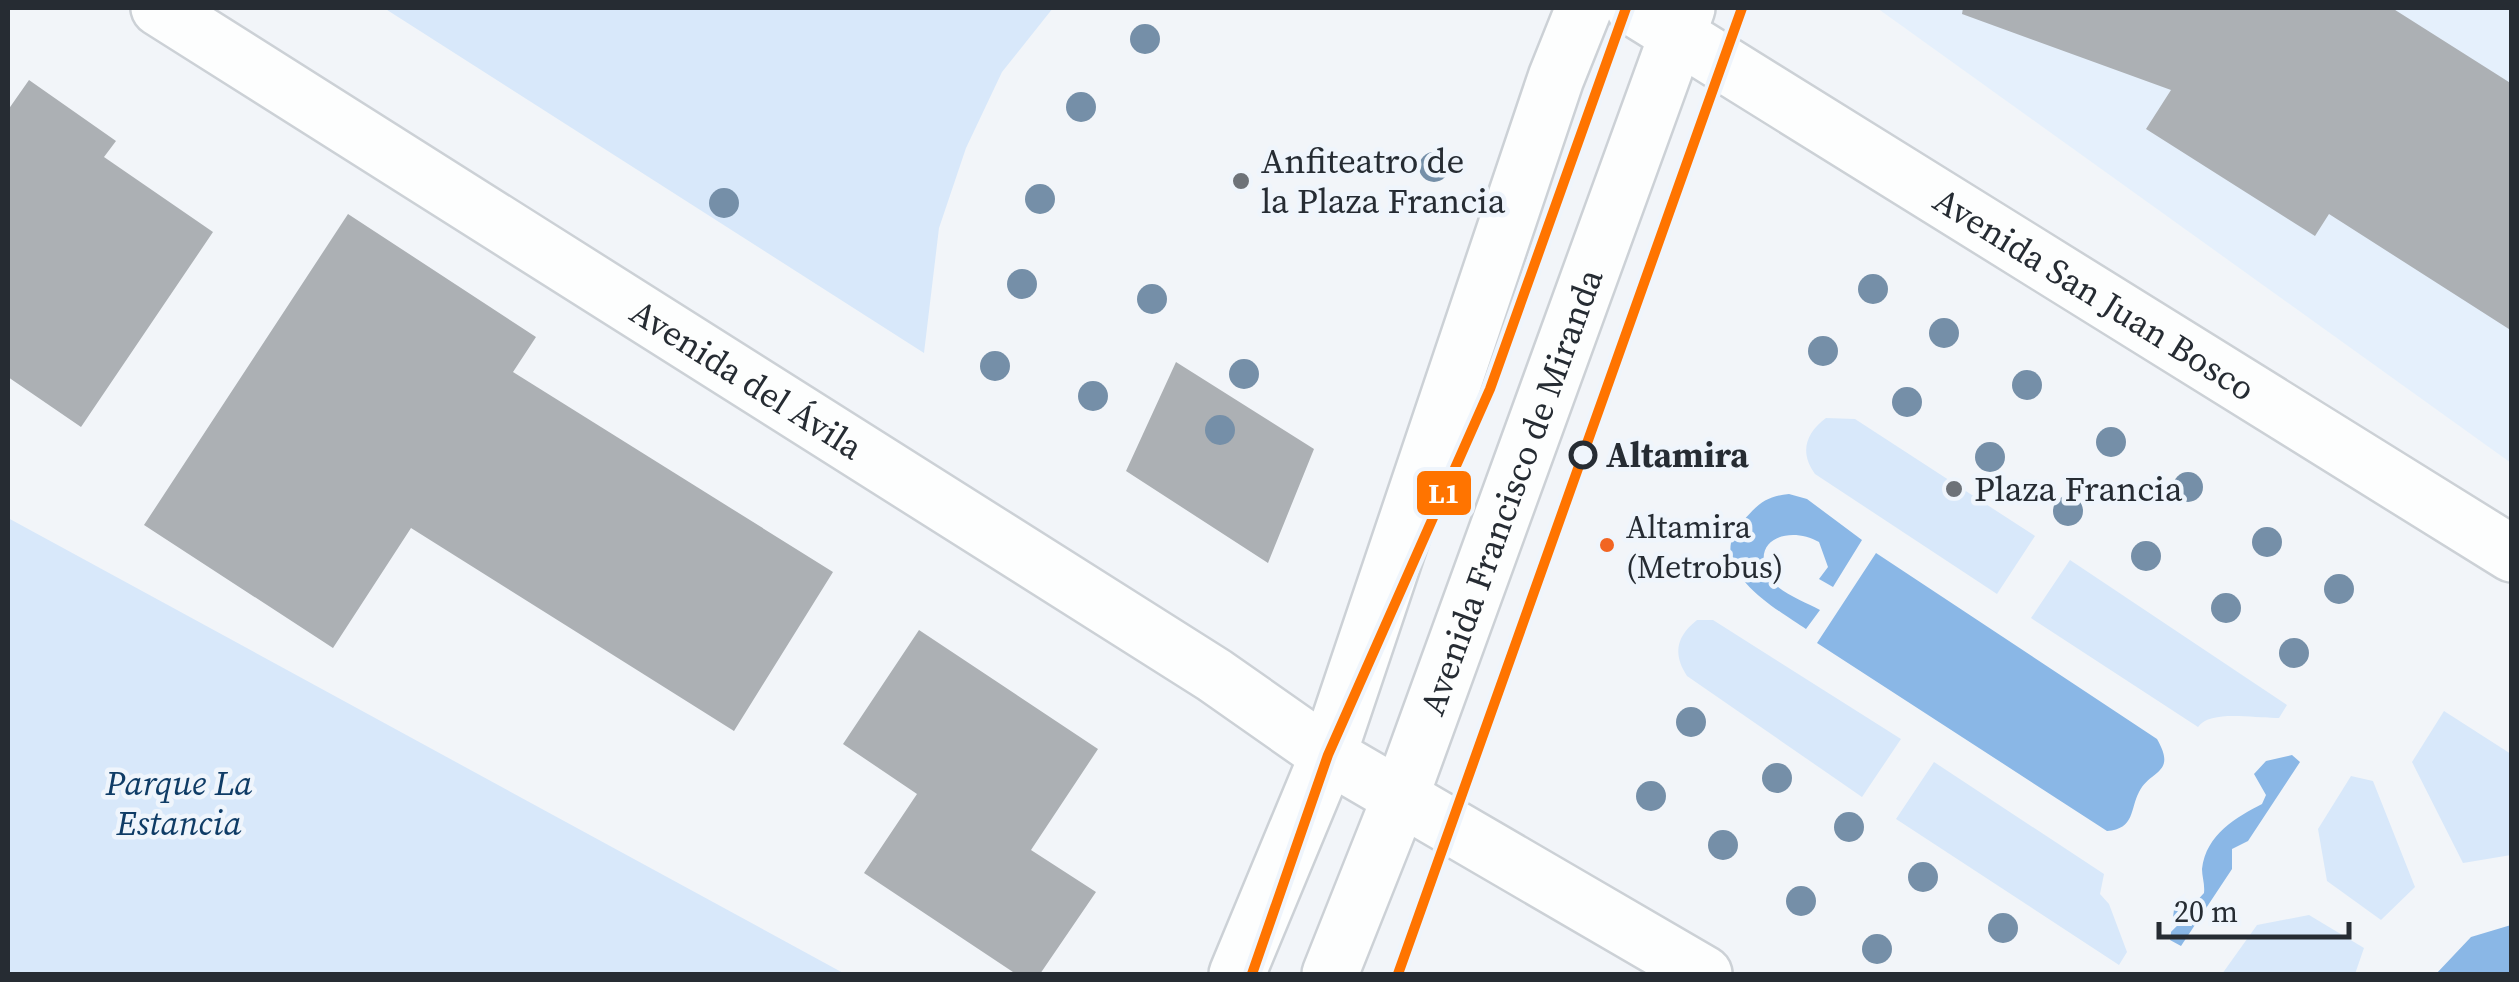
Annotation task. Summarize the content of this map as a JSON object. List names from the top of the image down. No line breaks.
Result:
{"streets":{"main road":["Avenida San Juan Bosco","Avenida del Ávila","Avenida Francisco de Miranda"]},"crossings":[["Avenida San Juan Bosco","Avenida Francisco de Miranda"],["Avenida del Ávila","Avenida Francisco de Miranda"]],"parks":["Parque La Estancia"],"places":["Anfiteatro de la Plaza Francia","Altamira","Plaza Francia","Altamira (Metrobus)"],"lines":["transit line L1"],"scale_bar":"20 m"}
